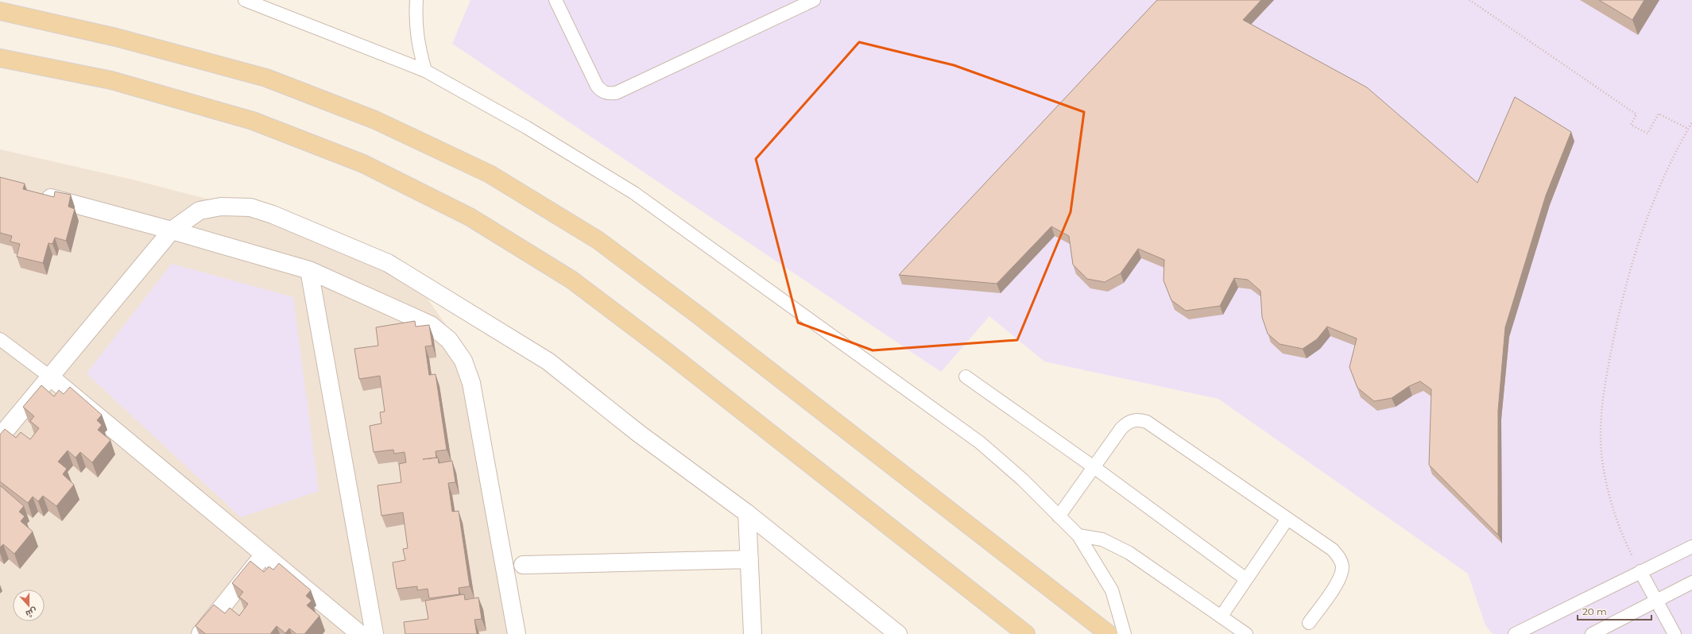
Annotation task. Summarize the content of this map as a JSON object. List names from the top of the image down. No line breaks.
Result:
{"scale_bar":"20 m","north":"bottom"}
